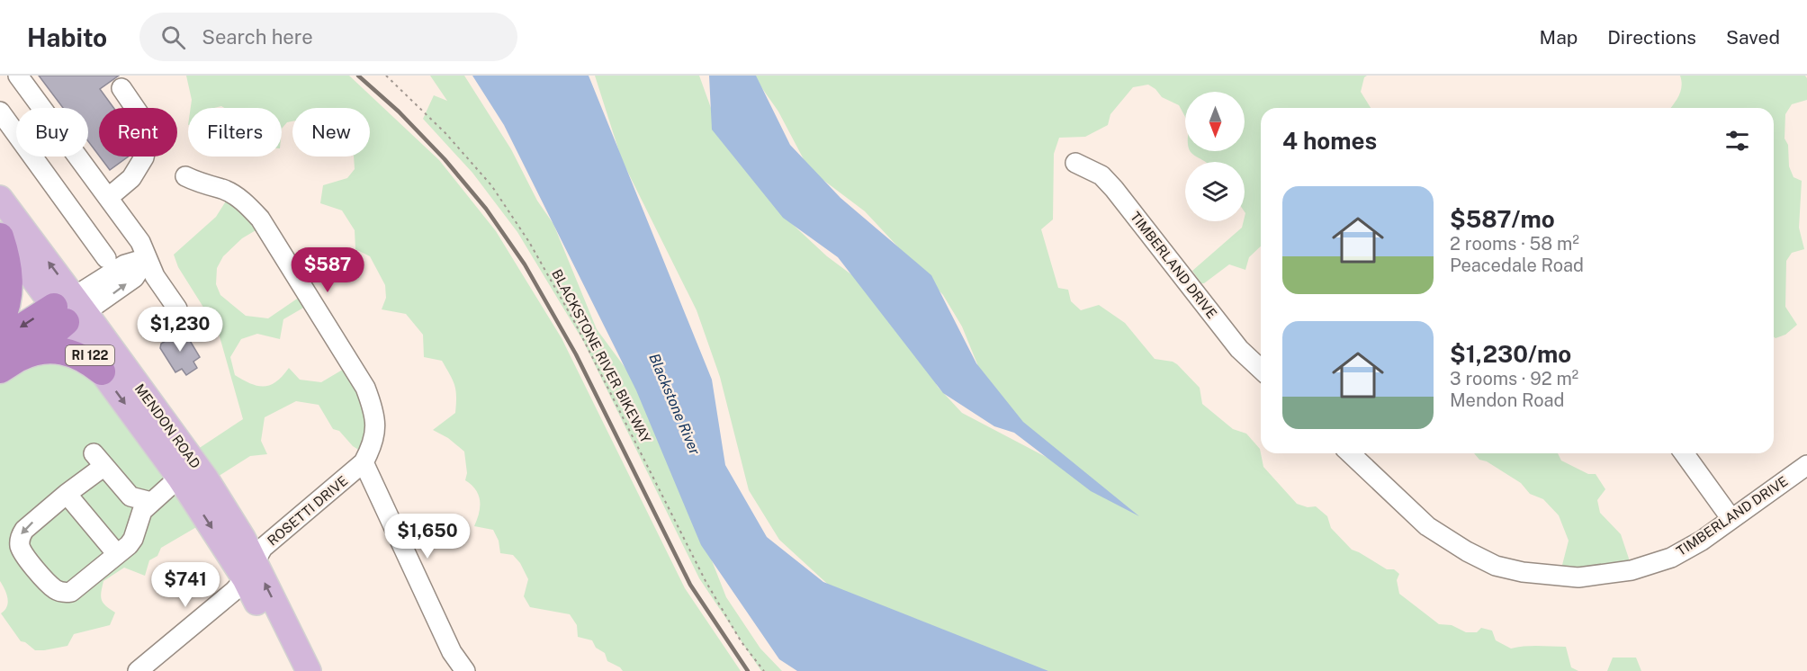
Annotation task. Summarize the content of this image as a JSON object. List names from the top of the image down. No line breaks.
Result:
{"streets":{"main road":["RI 122","MENDON ROAD"],"street":["TIMBERLAND DRIVE","ROSETTI DRIVE"],"path":["BLACKSTONE RIVER BIKEWAY"]},"crossings":[["MENDON ROAD","ROSETTI DRIVE"]],"water":["Blackstone River"],"north":"bottom","page":{"header":"Habito","search":"Search here","nav":["Map","Directions","Saved"],"chip":["Buy","Rent","Filters","New"],"heading":"4 homes","list":[{"name":"$587/mo","note":"2 rooms · 58 m² · Peacedale Road"},{"name":"$1,230/mo","note":"3 rooms · 92 m² · Mendon Road"}],"price":["$587","$1,230","$1,650","$741"]}}
